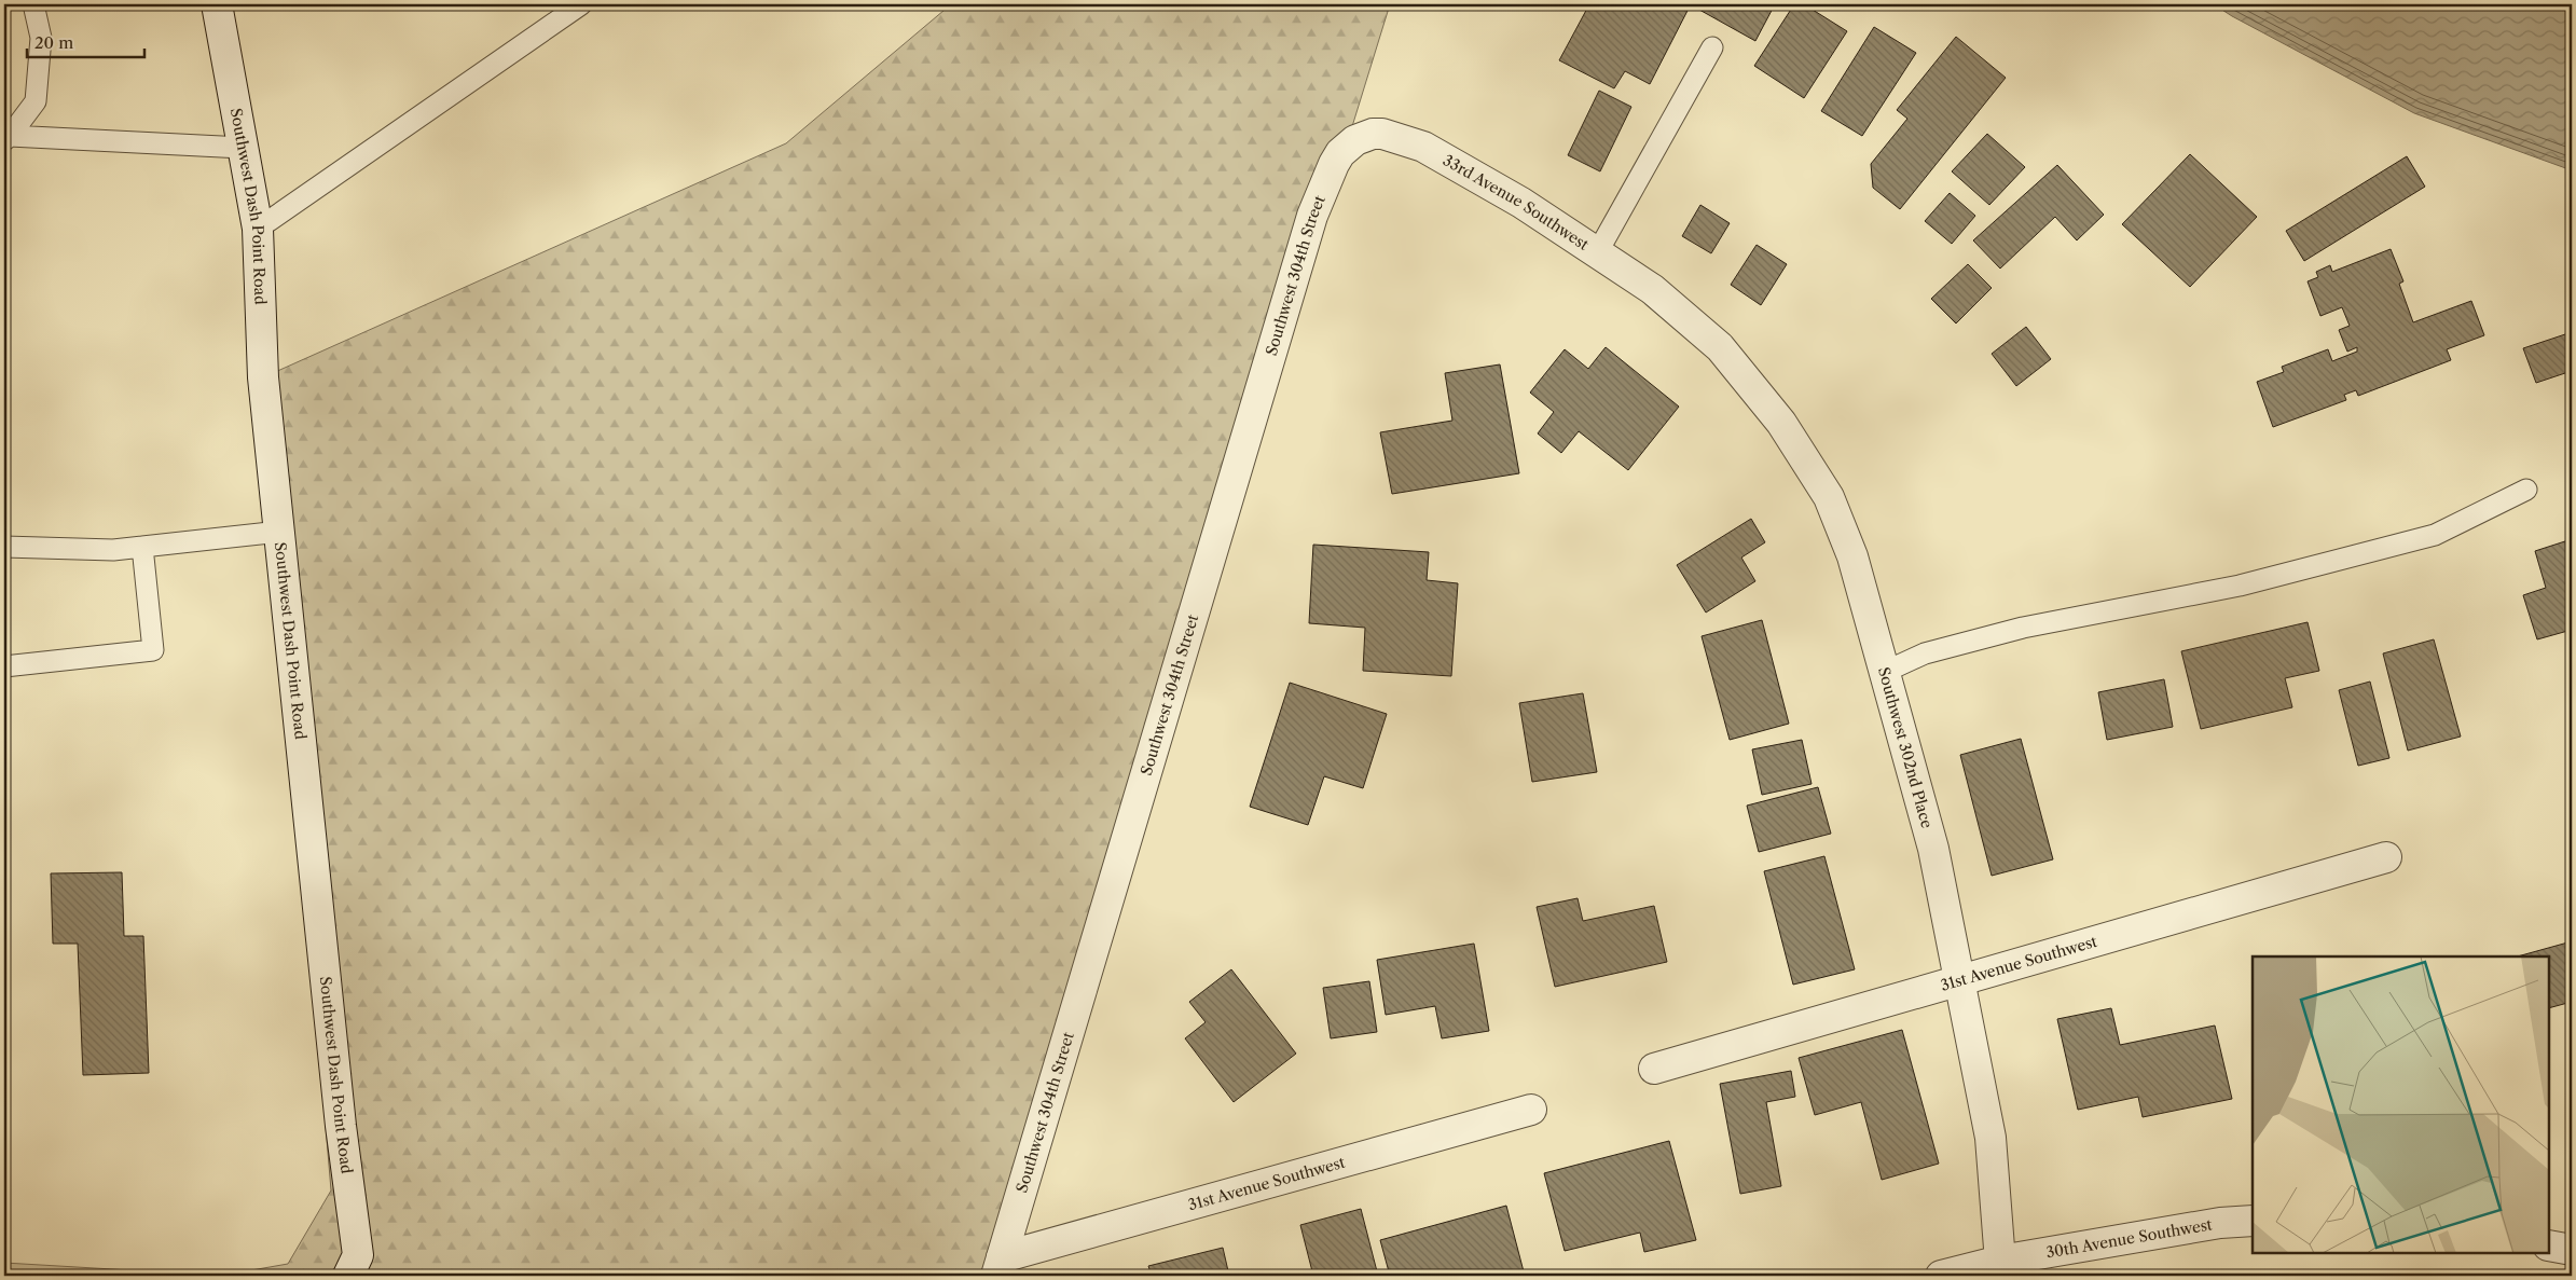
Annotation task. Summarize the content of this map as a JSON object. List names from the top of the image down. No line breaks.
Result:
{"streets":{"street":["33rd Avenue Southwest","Southwest Dash Point Road","Southwest 304th Street","Southwest 302nd Place","31st Avenue Southwest","30th Avenue Southwest"]},"crossings":[["33rd Avenue Southwest","Southwest 304th Street"],["33rd Avenue Southwest","Southwest 302nd Place"],["Southwest 304th Street","31st Avenue Southwest"],["Southwest 302nd Place","31st Avenue Southwest"],["Southwest 302nd Place","30th Avenue Southwest"]],"scale_bar":"20 m"}
